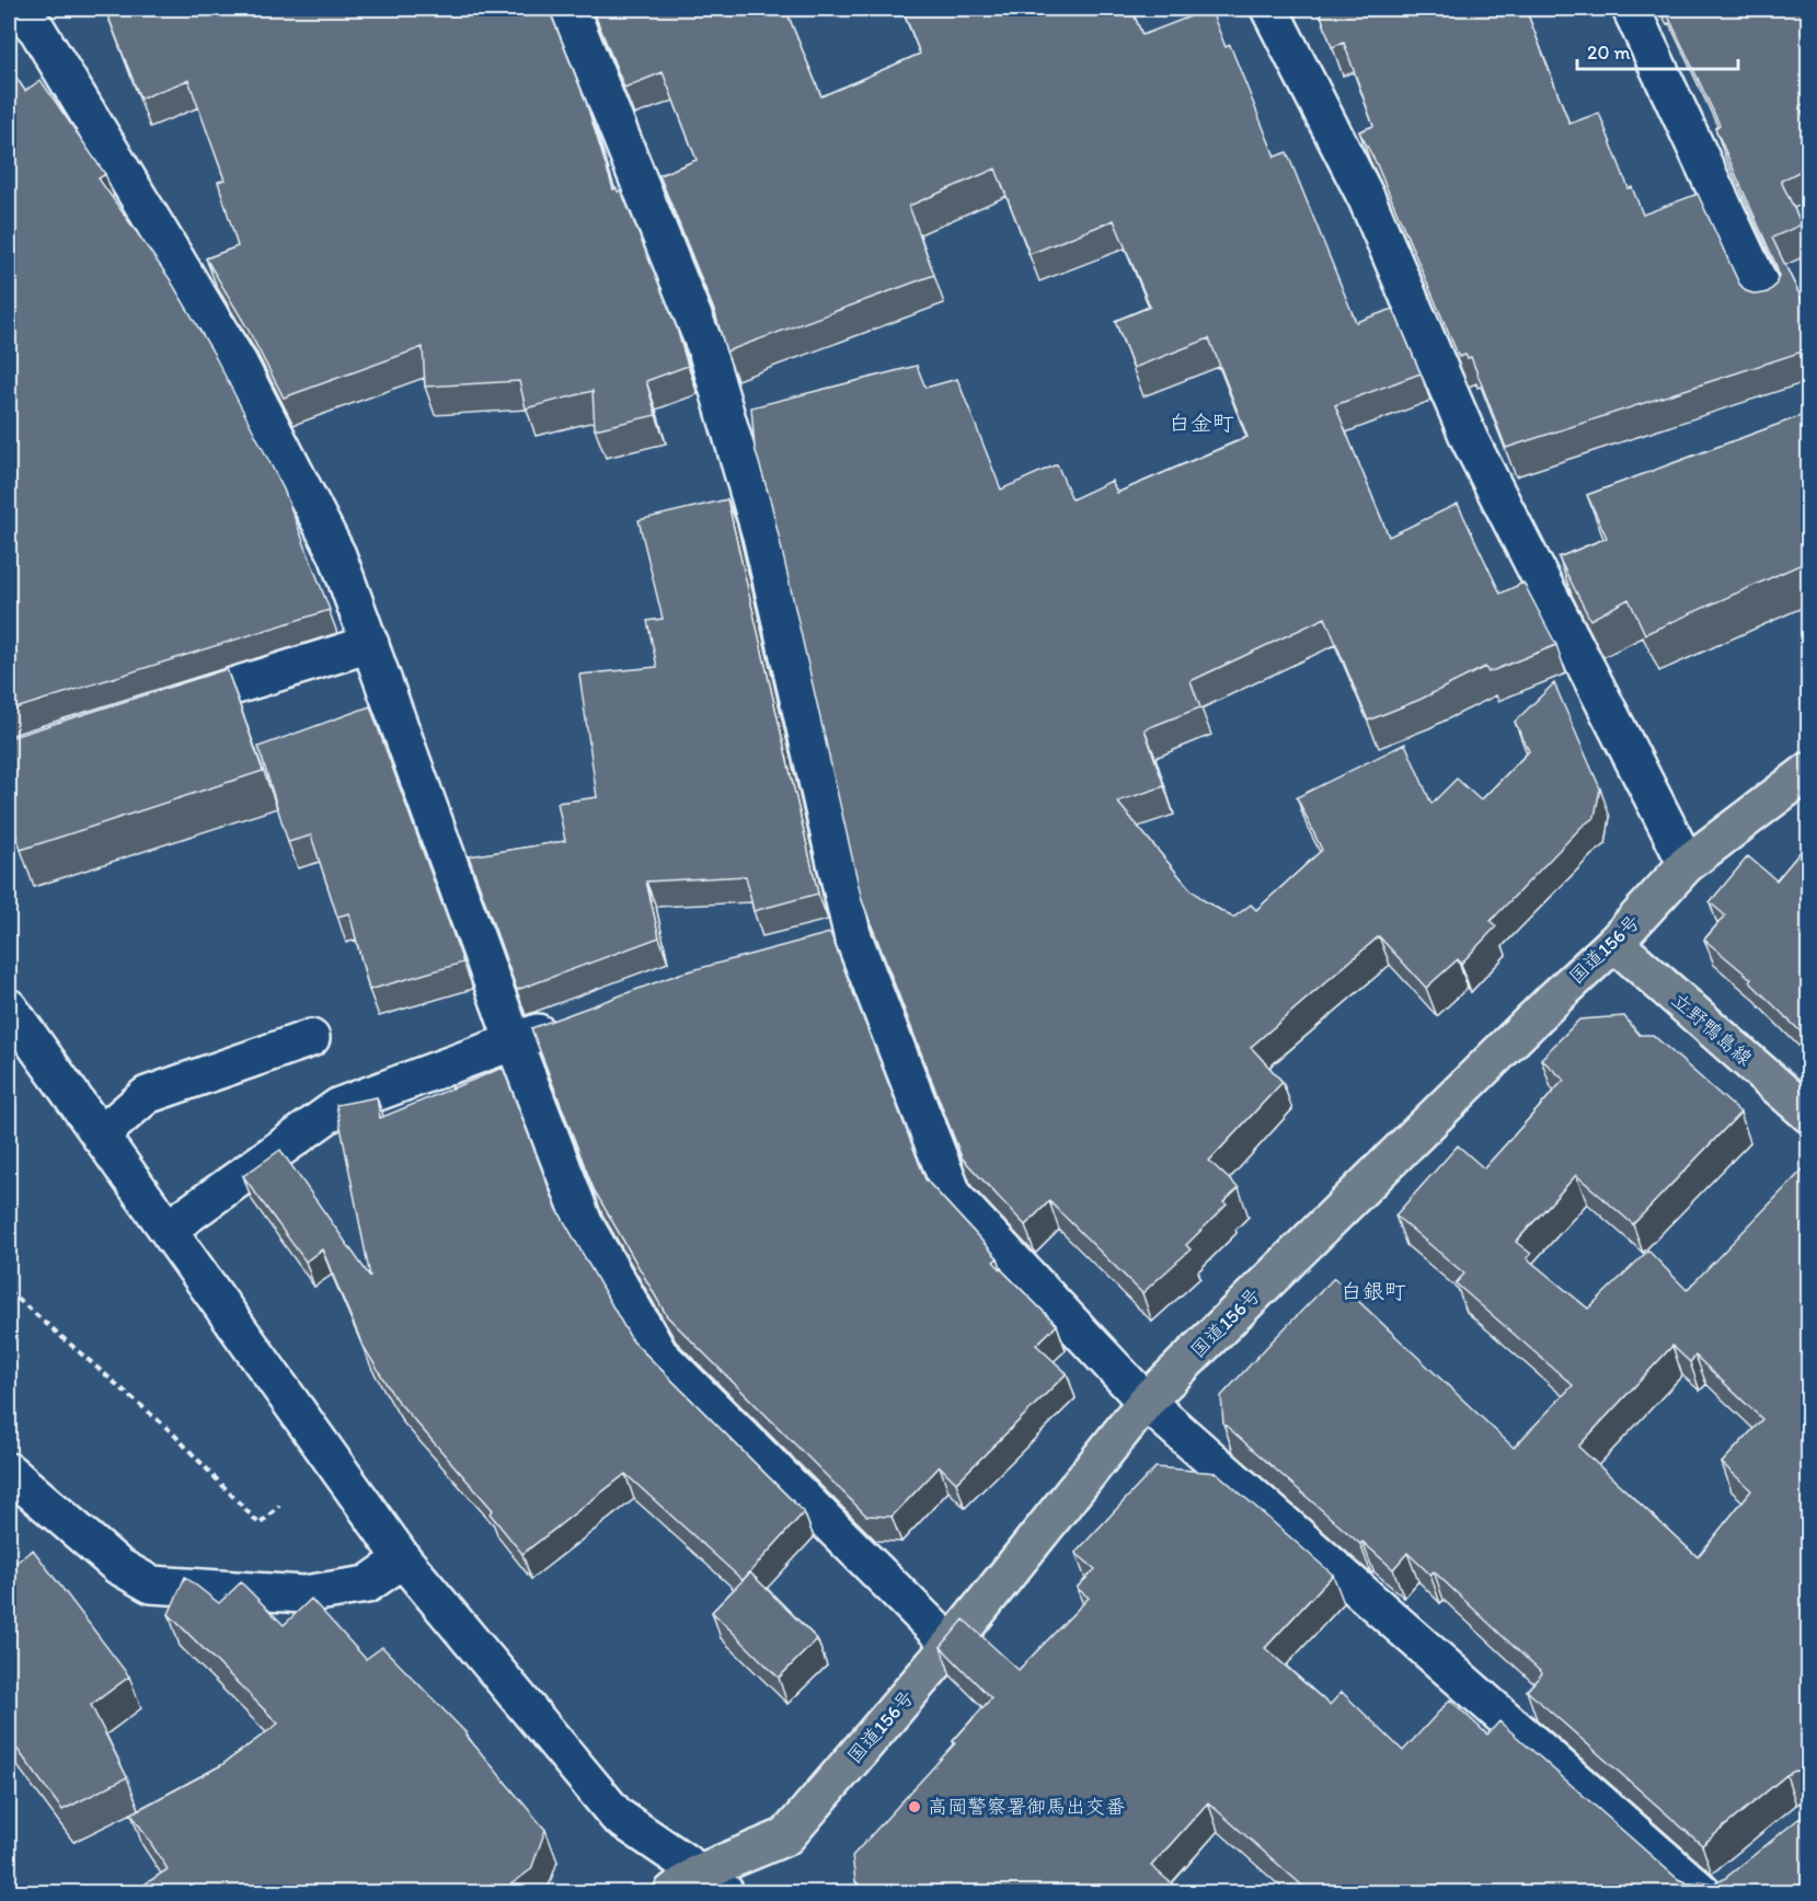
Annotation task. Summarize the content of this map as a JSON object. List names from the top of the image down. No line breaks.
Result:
{"streets":{"main road":["国道156号","立野鴨島線"]},"crossings":[["国道156号","立野鴨島線"]],"districts":["白金町","白銀町"],"places":["高岡警察署御馬出交番"],"scale_bar":"20 m"}
